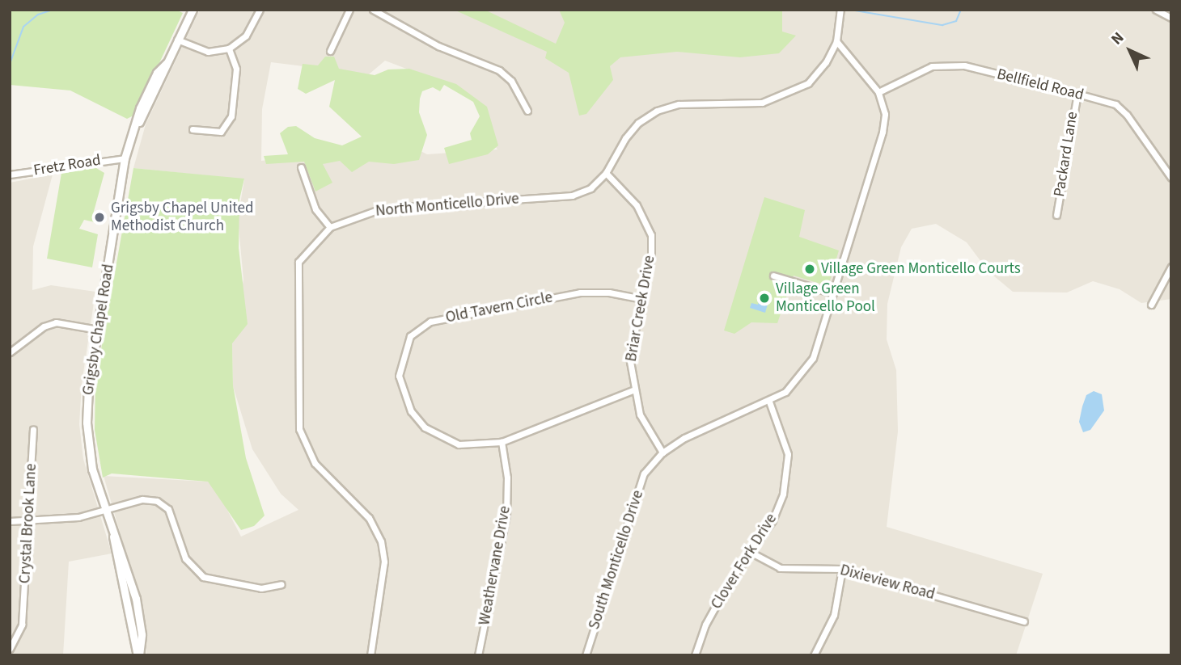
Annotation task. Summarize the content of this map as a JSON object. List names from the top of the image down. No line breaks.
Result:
{"streets":{"street":["Bellfield Road","Packard Lane","Fretz Road","North Monticello Drive","Old Tavern Circle","Briar Creek Drive","Grigsby Chapel Road","Crystal Brook Lane","South Monticello Drive","Clover Fork Drive","Weathervane Drive","Dixieview Road"]},"crossings":[["Bellfield Road","Packard Lane"],["Bellfield Road","South Monticello Drive"],["Fretz Road","Grigsby Chapel Road"],["North Monticello Drive","Briar Creek Drive"],["North Monticello Drive","South Monticello Drive"],["Old Tavern Circle","Briar Creek Drive"],["Old Tavern Circle","Weathervane Drive"],["Briar Creek Drive","South Monticello Drive"],["South Monticello Drive","Clover Fork Drive"],["Clover Fork Drive","Dixieview Road"]],"places":["Grigsby Chapel United Methodist Church","Village Green Monticello Courts","Village Green Monticello Pool"],"north":"top left"}
